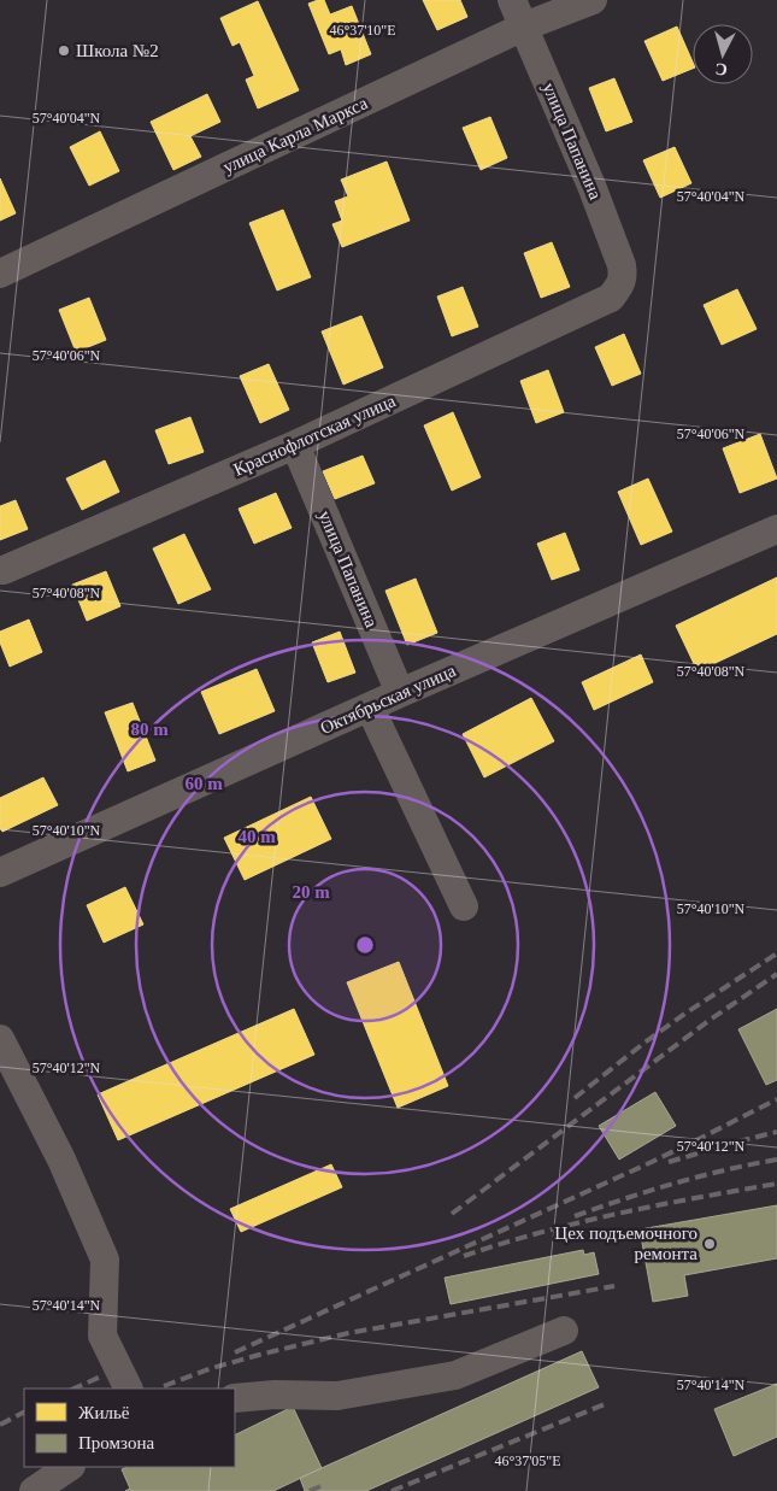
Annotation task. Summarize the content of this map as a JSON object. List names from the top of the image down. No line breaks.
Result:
{"streets":{"street":["улица Карла Маркса","улица Папанина","Краснофлотская улица","Октябрьская улица"]},"crossings":[["улица Карла Маркса","улица Папанина"],["улица Папанина","Краснофлотская улица"],["улица Папанина","Октябрьская улица"]],"places":["Школа №2","Цех подъемочного ремонта"],"legend":["Жильё","Промзона"],"north":"bottom","coordinates":["46°37'10\"E","57°40'04\"N","57°40'06\"N","57°40'08\"N","57°40'10\"N","57°40'12\"N","57°40'14\"N","46°37'05\"E"],"rings":["80 m","60 m","40 m","20 m"]}
